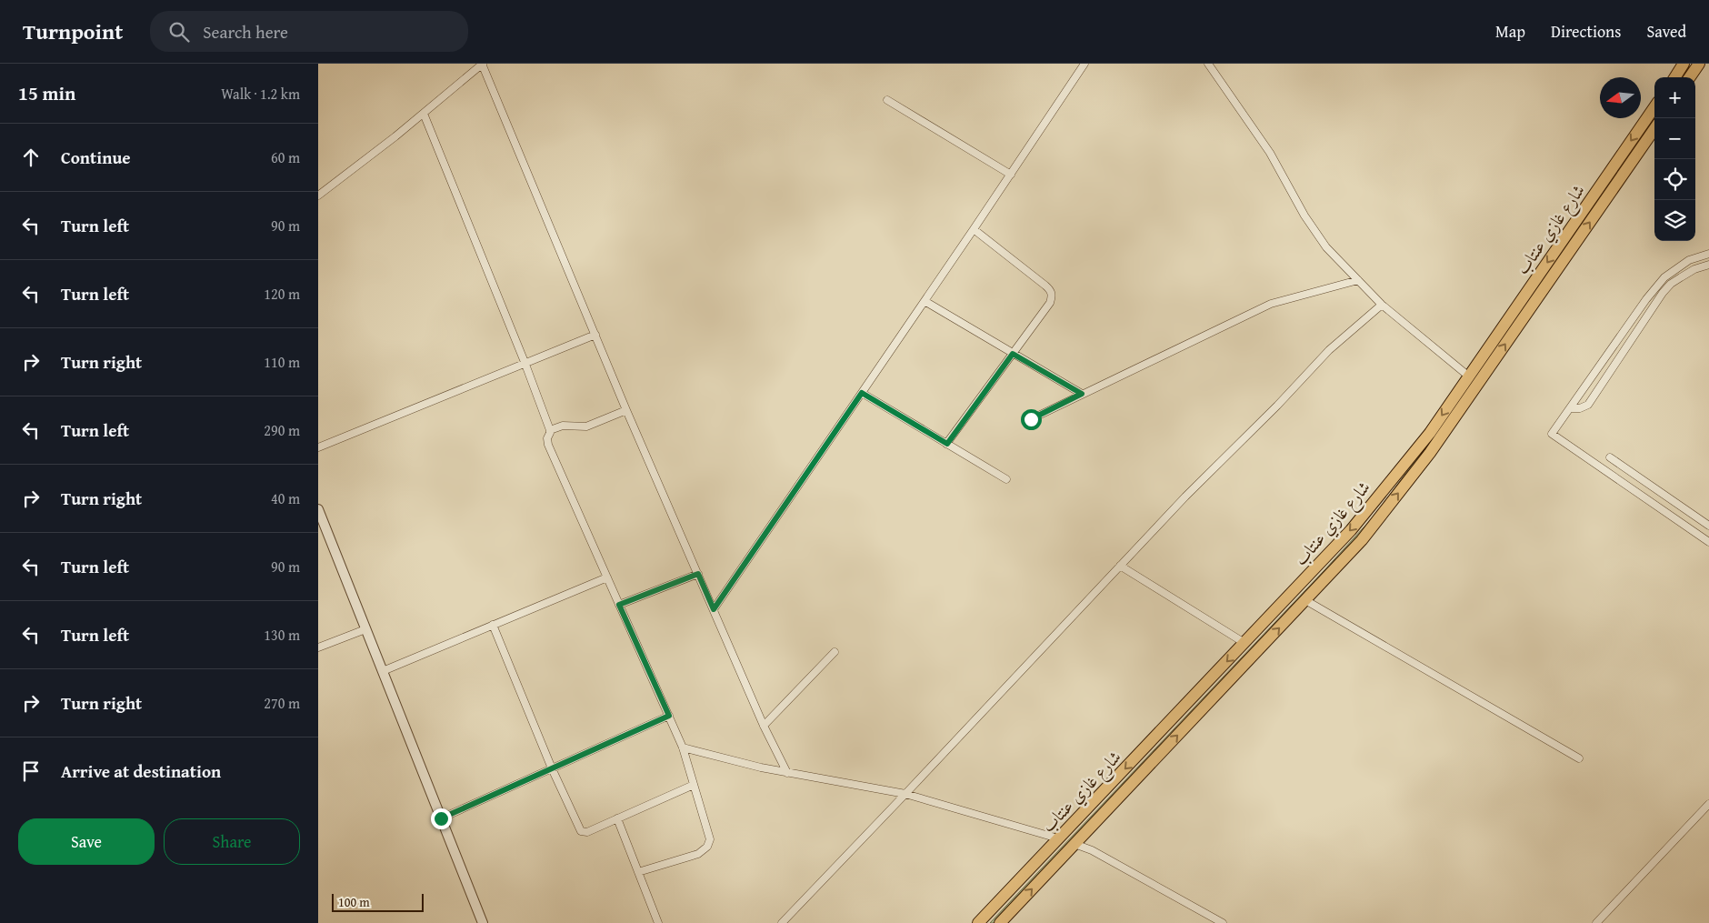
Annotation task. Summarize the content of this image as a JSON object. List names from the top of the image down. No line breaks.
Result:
{"streets":{"highway":["شارع غازي عنتاب"]},"scale_bar":"100 m","north":"left","page":{"header":"Turnpoint","search":"Search here","nav":["Map","Directions","Saved"],"heading":["15 min","Walk · 1.2 km"],"map_buttons":["+","−"],"list":[["Continue","60 m"],["Turn left","90 m"],["Turn left","120 m"],["Turn right","110 m"],["Turn left","290 m"],["Turn right","40 m"],["Turn left","90 m"],["Turn left","130 m"],["Turn right","270 m"],"Arrive at destination"],"buttons":["Save","Share"],"scale":"100 m"}}
